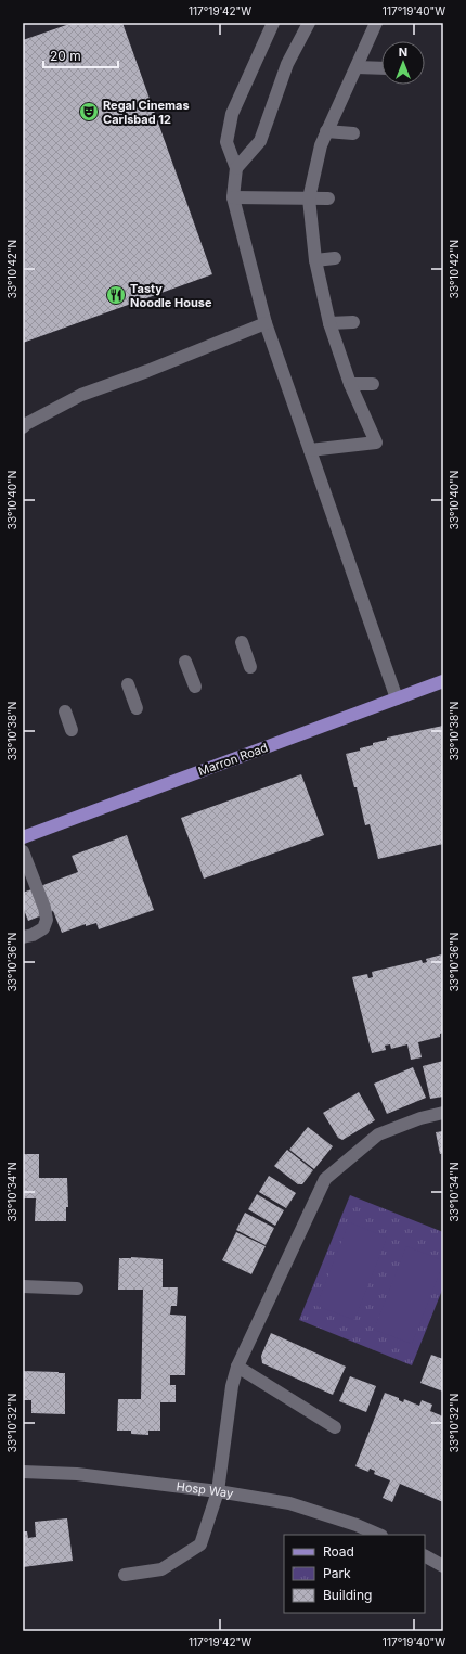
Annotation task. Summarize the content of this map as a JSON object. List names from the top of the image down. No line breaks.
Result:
{"streets":{"main road":["Marron Road"],"street":["Hosp Way"]},"places":{"theatre":["Regal Cinemas Carlsbad 12"],"restaurant":["Tasty Noodle House"]},"legend":["Road","Park","Building"],"scale_bar":"20 m","north":"top","coordinates":["117°19'42\"W","117°19'40\"W","33°10'42\"N","33°10'40\"N","33°10'38\"N","33°10'36\"N","33°10'34\"N","33°10'32\"N"]}
